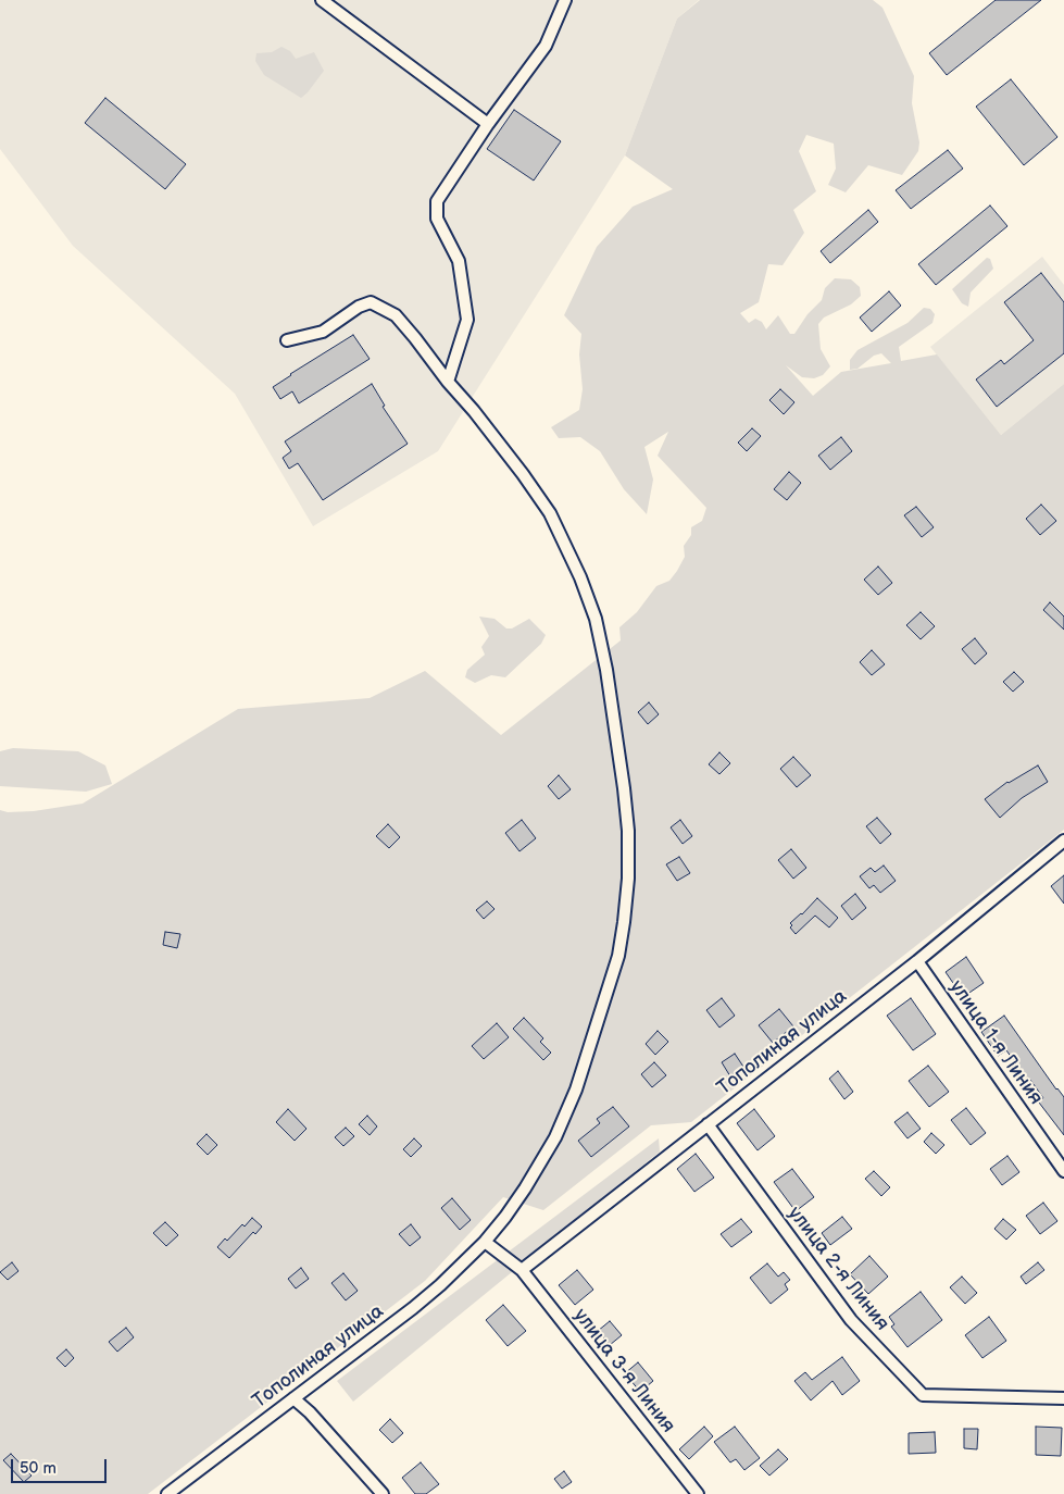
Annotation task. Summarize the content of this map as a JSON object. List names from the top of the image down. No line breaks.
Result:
{"streets":{"street":["Тополиная улица","улица 1-я Линия","улица 2-я Линия","улица 3-я Линия"]},"crossings":[["Тополиная улица","улица 1-я Линия"],["Тополиная улица","улица 2-я Линия"],["Тополиная улица","улица 3-я Линия"]],"scale_bar":"50 m"}
